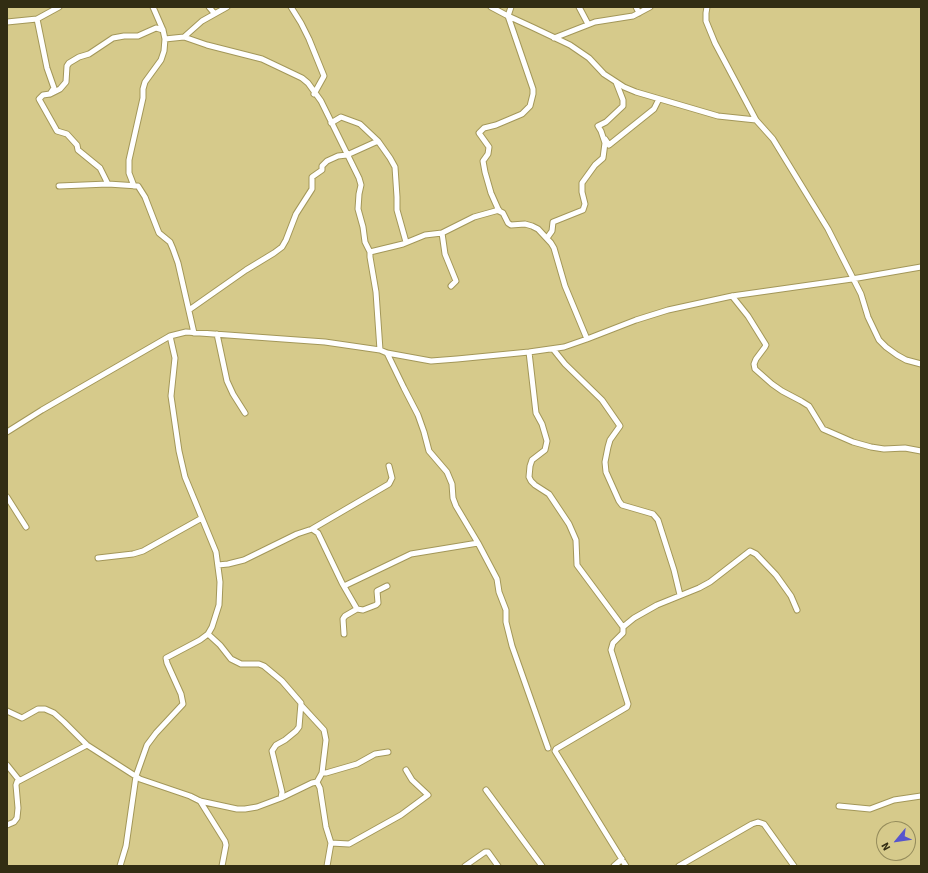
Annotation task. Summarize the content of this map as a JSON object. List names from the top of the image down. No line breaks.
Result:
{"north":"bottom left"}
